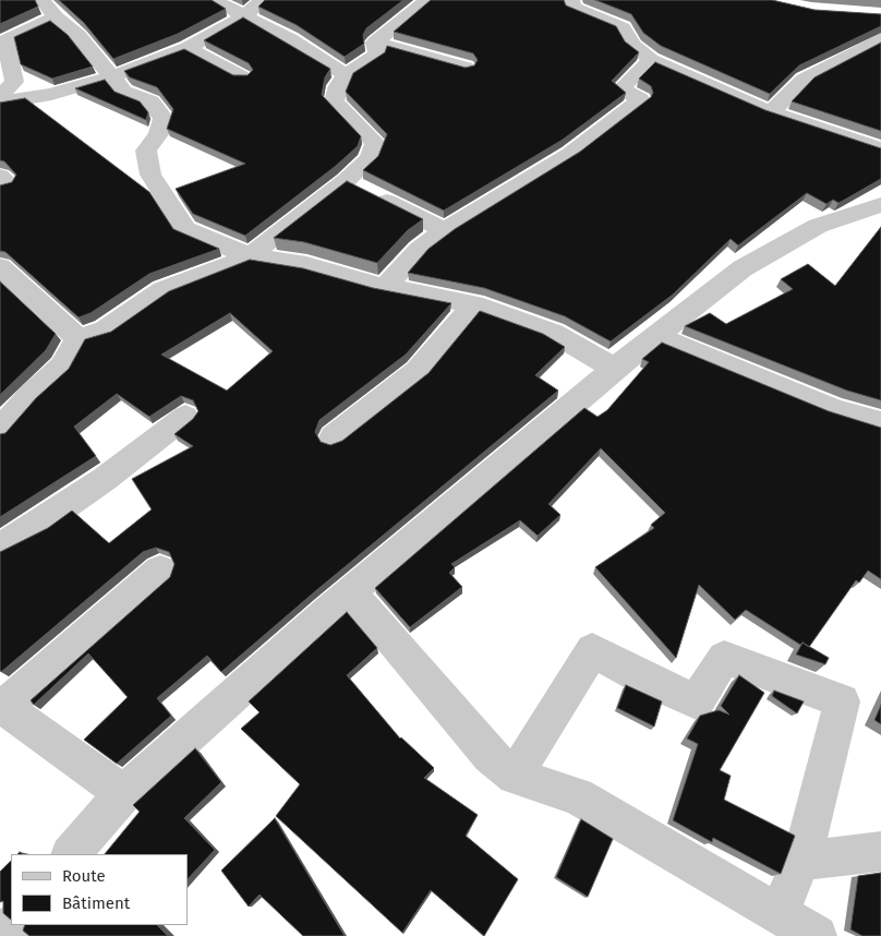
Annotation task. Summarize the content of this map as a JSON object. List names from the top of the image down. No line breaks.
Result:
{"legend":["Route","Bâtiment"]}
